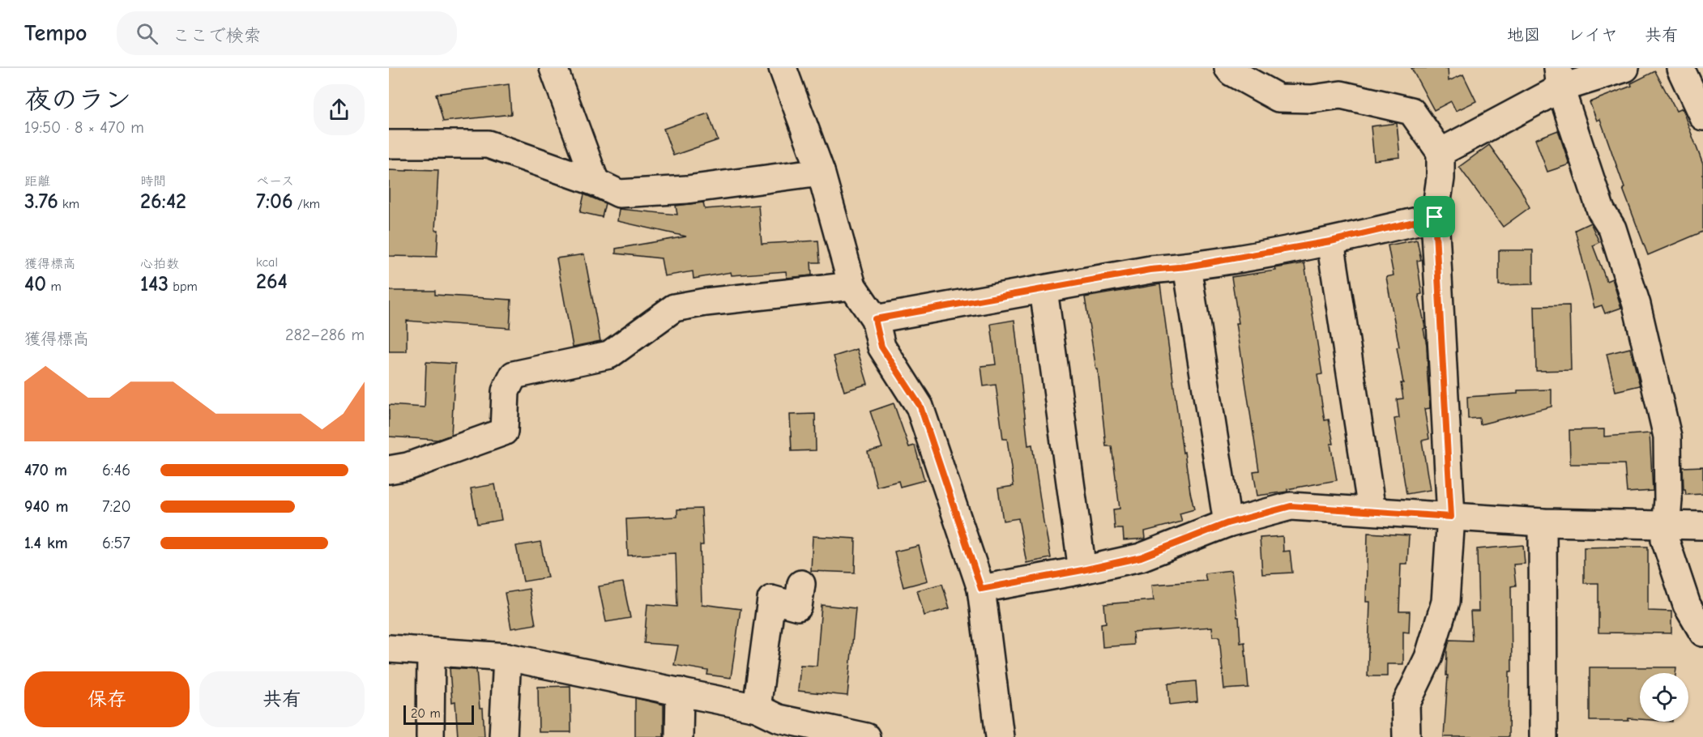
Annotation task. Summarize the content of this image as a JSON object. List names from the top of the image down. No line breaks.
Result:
{"scale_bar":"20 m","page":{"header":"Tempo","search":"ここで検索","nav":["地図","レイヤ","共有"],"heading":["夜のラン","19:50 · 8 × 470 m"],"stats":[["距離","3.76 km"],["時間","26:42"],["ペース","7:06 /km"],["獲得標高","40 m"],["心拍数","143 bpm"],["kcal","264"]],"chart":["獲得標高","282–286 m"],"list":[{"name":"470 m","note":"6:46"},{"name":"940 m","note":"7:20"},{"name":"1.4 km","note":"6:57"}],"buttons":["保存","共有"],"scale":"20 m"}}
